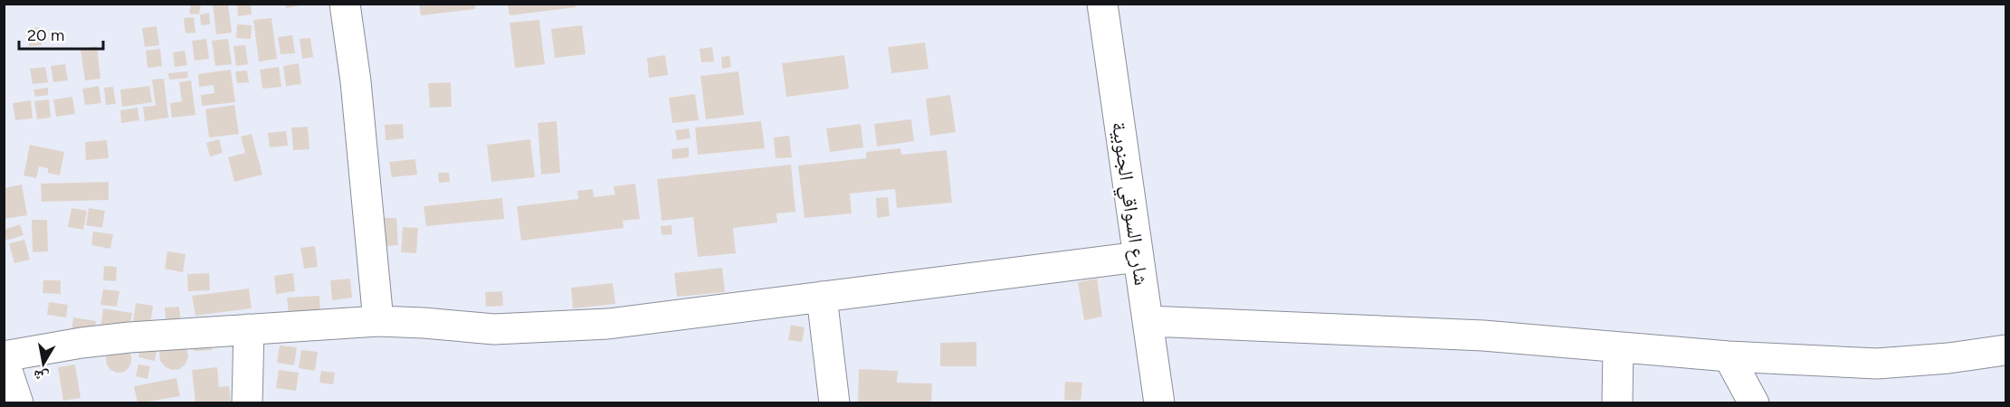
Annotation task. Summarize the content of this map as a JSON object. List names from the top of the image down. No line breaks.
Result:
{"streets":{"street":["شارع السواقي الجنوبية"]},"scale_bar":"20 m","north":"bottom"}
